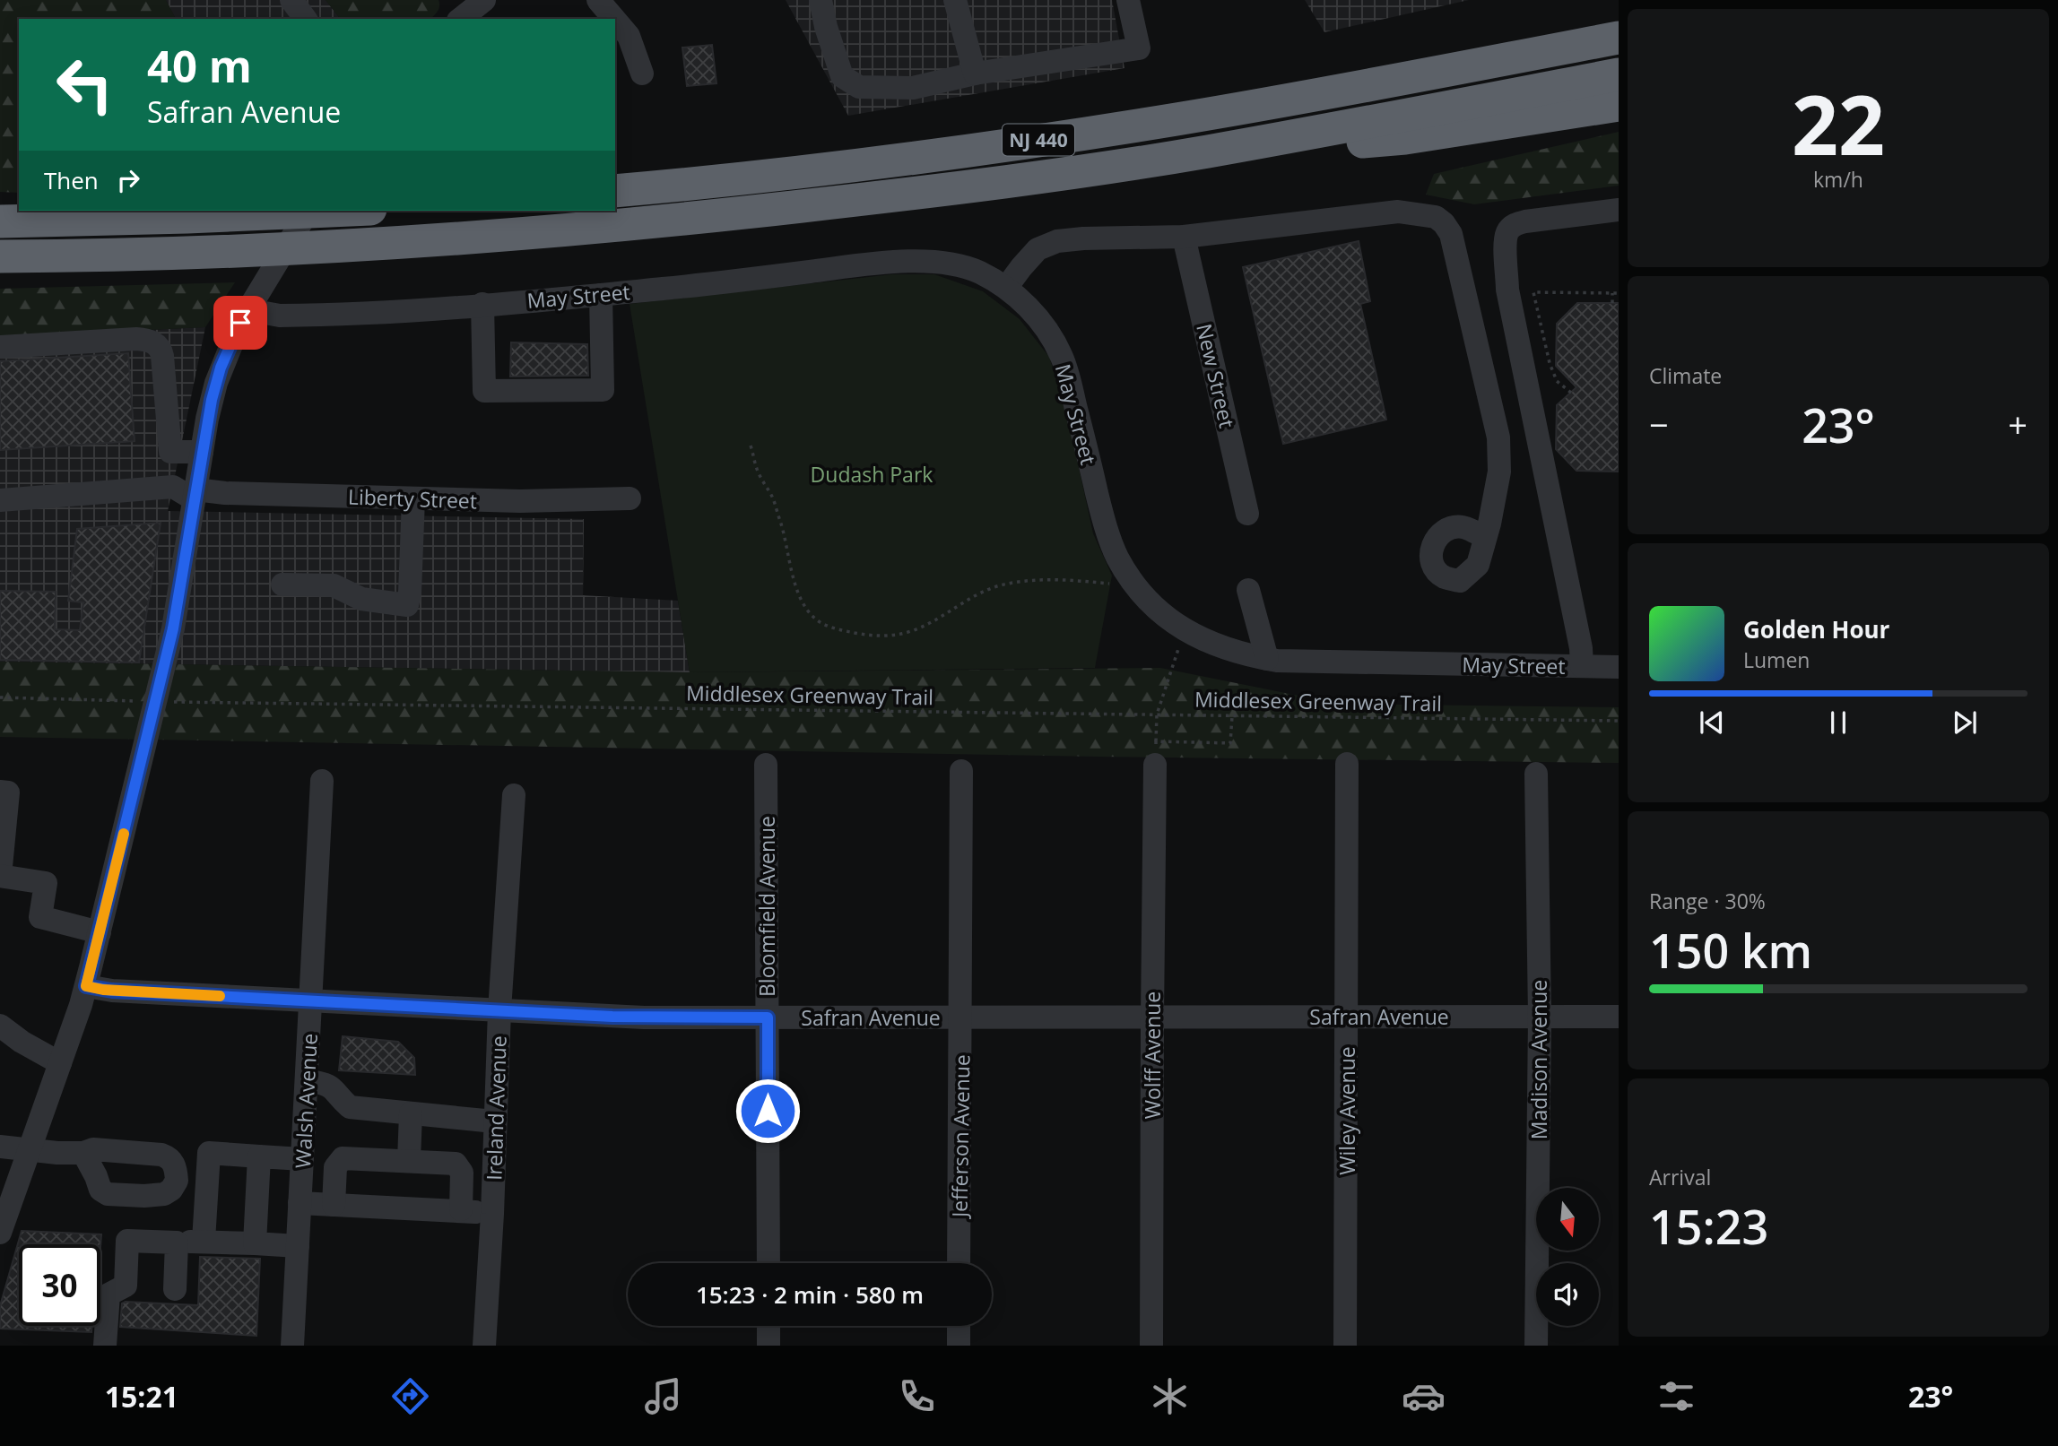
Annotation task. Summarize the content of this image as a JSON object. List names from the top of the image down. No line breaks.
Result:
{"streets":{"highway":["NJ 440"],"street":["May Street","New Street","Liberty Street","Bloomfield Avenue","Safran Avenue","Wolff Avenue","Madison Avenue","Walsh Avenue","Ireland Avenue","Wiley Avenue","Jefferson Avenue"],"path":["Middlesex Greenway Trail"]},"crossings":[["Bloomfield Avenue","Safran Avenue"],["Safran Avenue","Wolff Avenue"],["Safran Avenue","Madison Avenue"],["Safran Avenue","Walsh Avenue"],["Safran Avenue","Ireland Avenue"],["Safran Avenue","Wiley Avenue"],["Safran Avenue","Jefferson Avenue"]],"parks":["Dudash Park"],"north":"bottom","page":{"tile":[["22","km/h"],"Climate",["Range · 30%","150 km"],["Arrival","15:23"]],"turn":["40 m","Safran Avenue"],"then":"Then","heat":["−","23°","+"],"song":["Golden Hour","Lumen"],"limit":"30","trip":"15:23 · 2 min · 580 m","tabs":["15:21","23°"]}}
